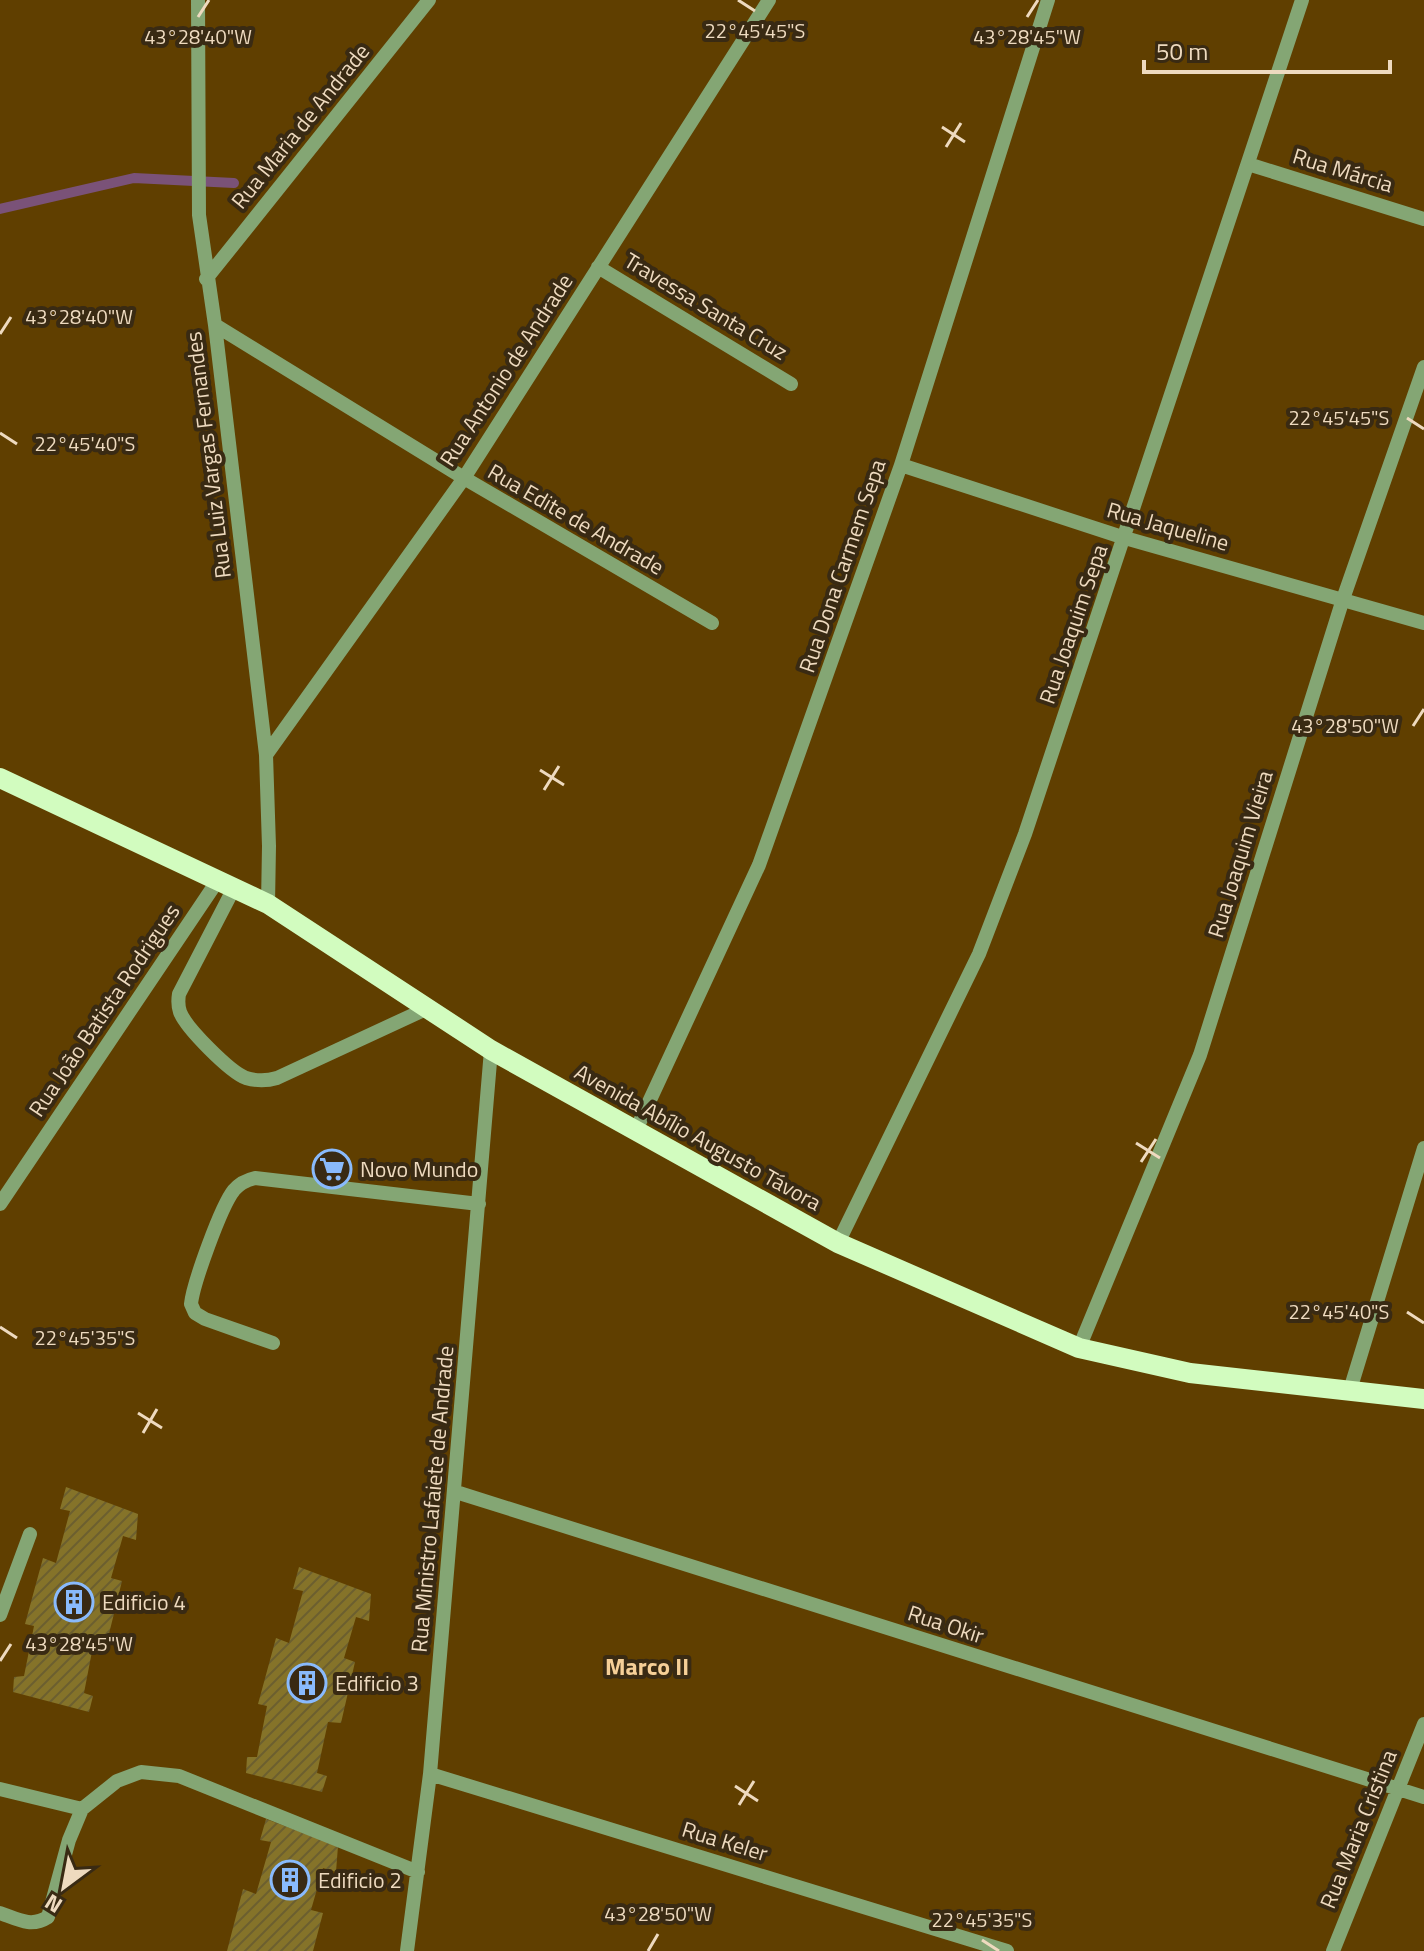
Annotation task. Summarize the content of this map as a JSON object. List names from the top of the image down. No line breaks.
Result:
{"streets":{"main road":["Avenida Abílio Augusto Távora"],"street":["Rua Maria de Andrade","Rua Márcia","Travessa Santa Cruz","Rua Antonio de Andrade","Rua Luiz Vargas Fernandes","Rua Edite de Andrade","Rua Jaqueline","Rua Dona Carmem Sepa","Rua Joaquim Sepa","Rua Joaquim Vieira","Rua João Batista Rodrigues","Rua Ministro Lafaiete de Andrade","Rua Okir","Rua Maria Cristina","Rua Keler"]},"crossings":[["Rua Maria de Andrade","Rua Luiz Vargas Fernandes"],["Rua Márcia","Rua Joaquim Sepa"],["Travessa Santa Cruz","Rua Antonio de Andrade"],["Rua Antonio de Andrade","Rua Luiz Vargas Fernandes"],["Rua Antonio de Andrade","Rua Edite de Andrade"],["Rua Luiz Vargas Fernandes","Rua Edite de Andrade"],["Rua Luiz Vargas Fernandes","Avenida Abílio Augusto Távora"],["Rua Jaqueline","Rua Dona Carmem Sepa"],["Rua Jaqueline","Rua Joaquim Sepa"],["Rua Jaqueline","Rua Joaquim Vieira"],["Rua Dona Carmem Sepa","Avenida Abílio Augusto Távora"],["Rua Joaquim Sepa","Avenida Abílio Augusto Távora"],["Rua Joaquim Vieira","Avenida Abílio Augusto Távora"],["Rua João Batista Rodrigues","Avenida Abílio Augusto Távora"],["Avenida Abílio Augusto Távora","Rua Ministro Lafaiete de Andrade"],["Rua Ministro Lafaiete de Andrade","Rua Okir"],["Rua Ministro Lafaiete de Andrade","Rua Keler"],["Rua Okir","Rua Maria Cristina"]],"districts":["Marco II"],"places":{"supermarket":["Novo Mundo"],"building":["Edificio 4","Edificio 3","Edificio 2"]},"scale_bar":"50 m","north":"bottom left","coordinates":["22°45'45\"S","43°28'40\"W","43°28'45\"W","22°45'40\"S","43°28'50\"W","22°45'35\"S"]}
